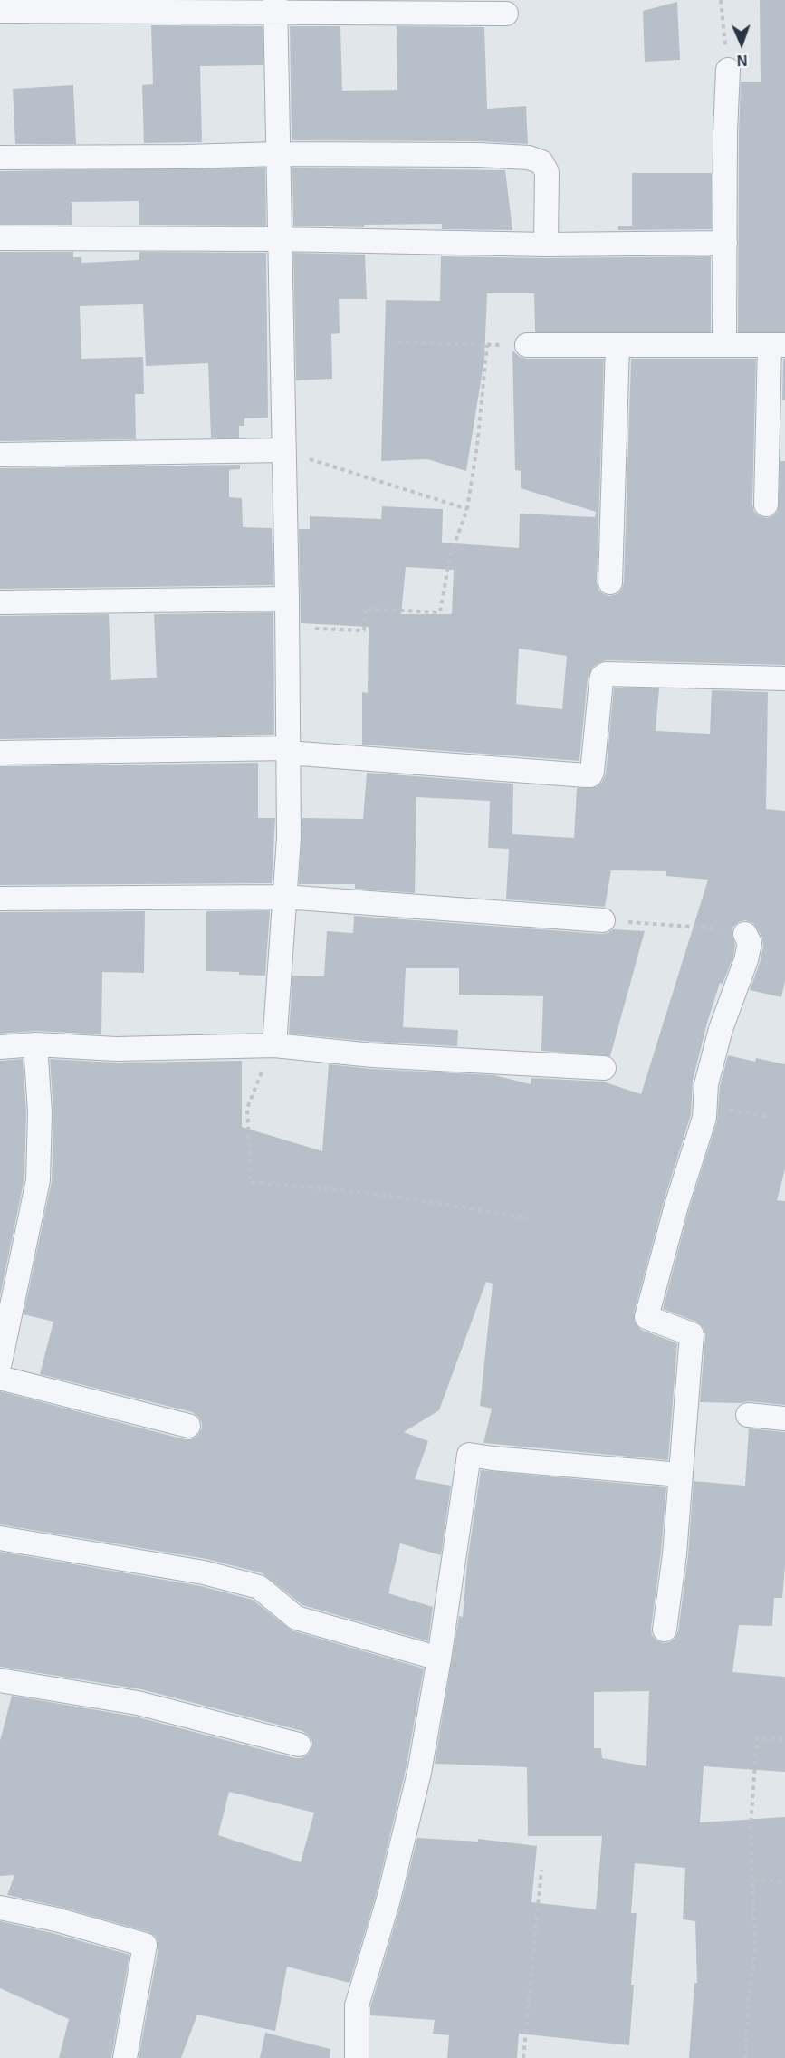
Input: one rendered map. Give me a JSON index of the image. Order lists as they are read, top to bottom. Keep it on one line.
{"north":"bottom"}
